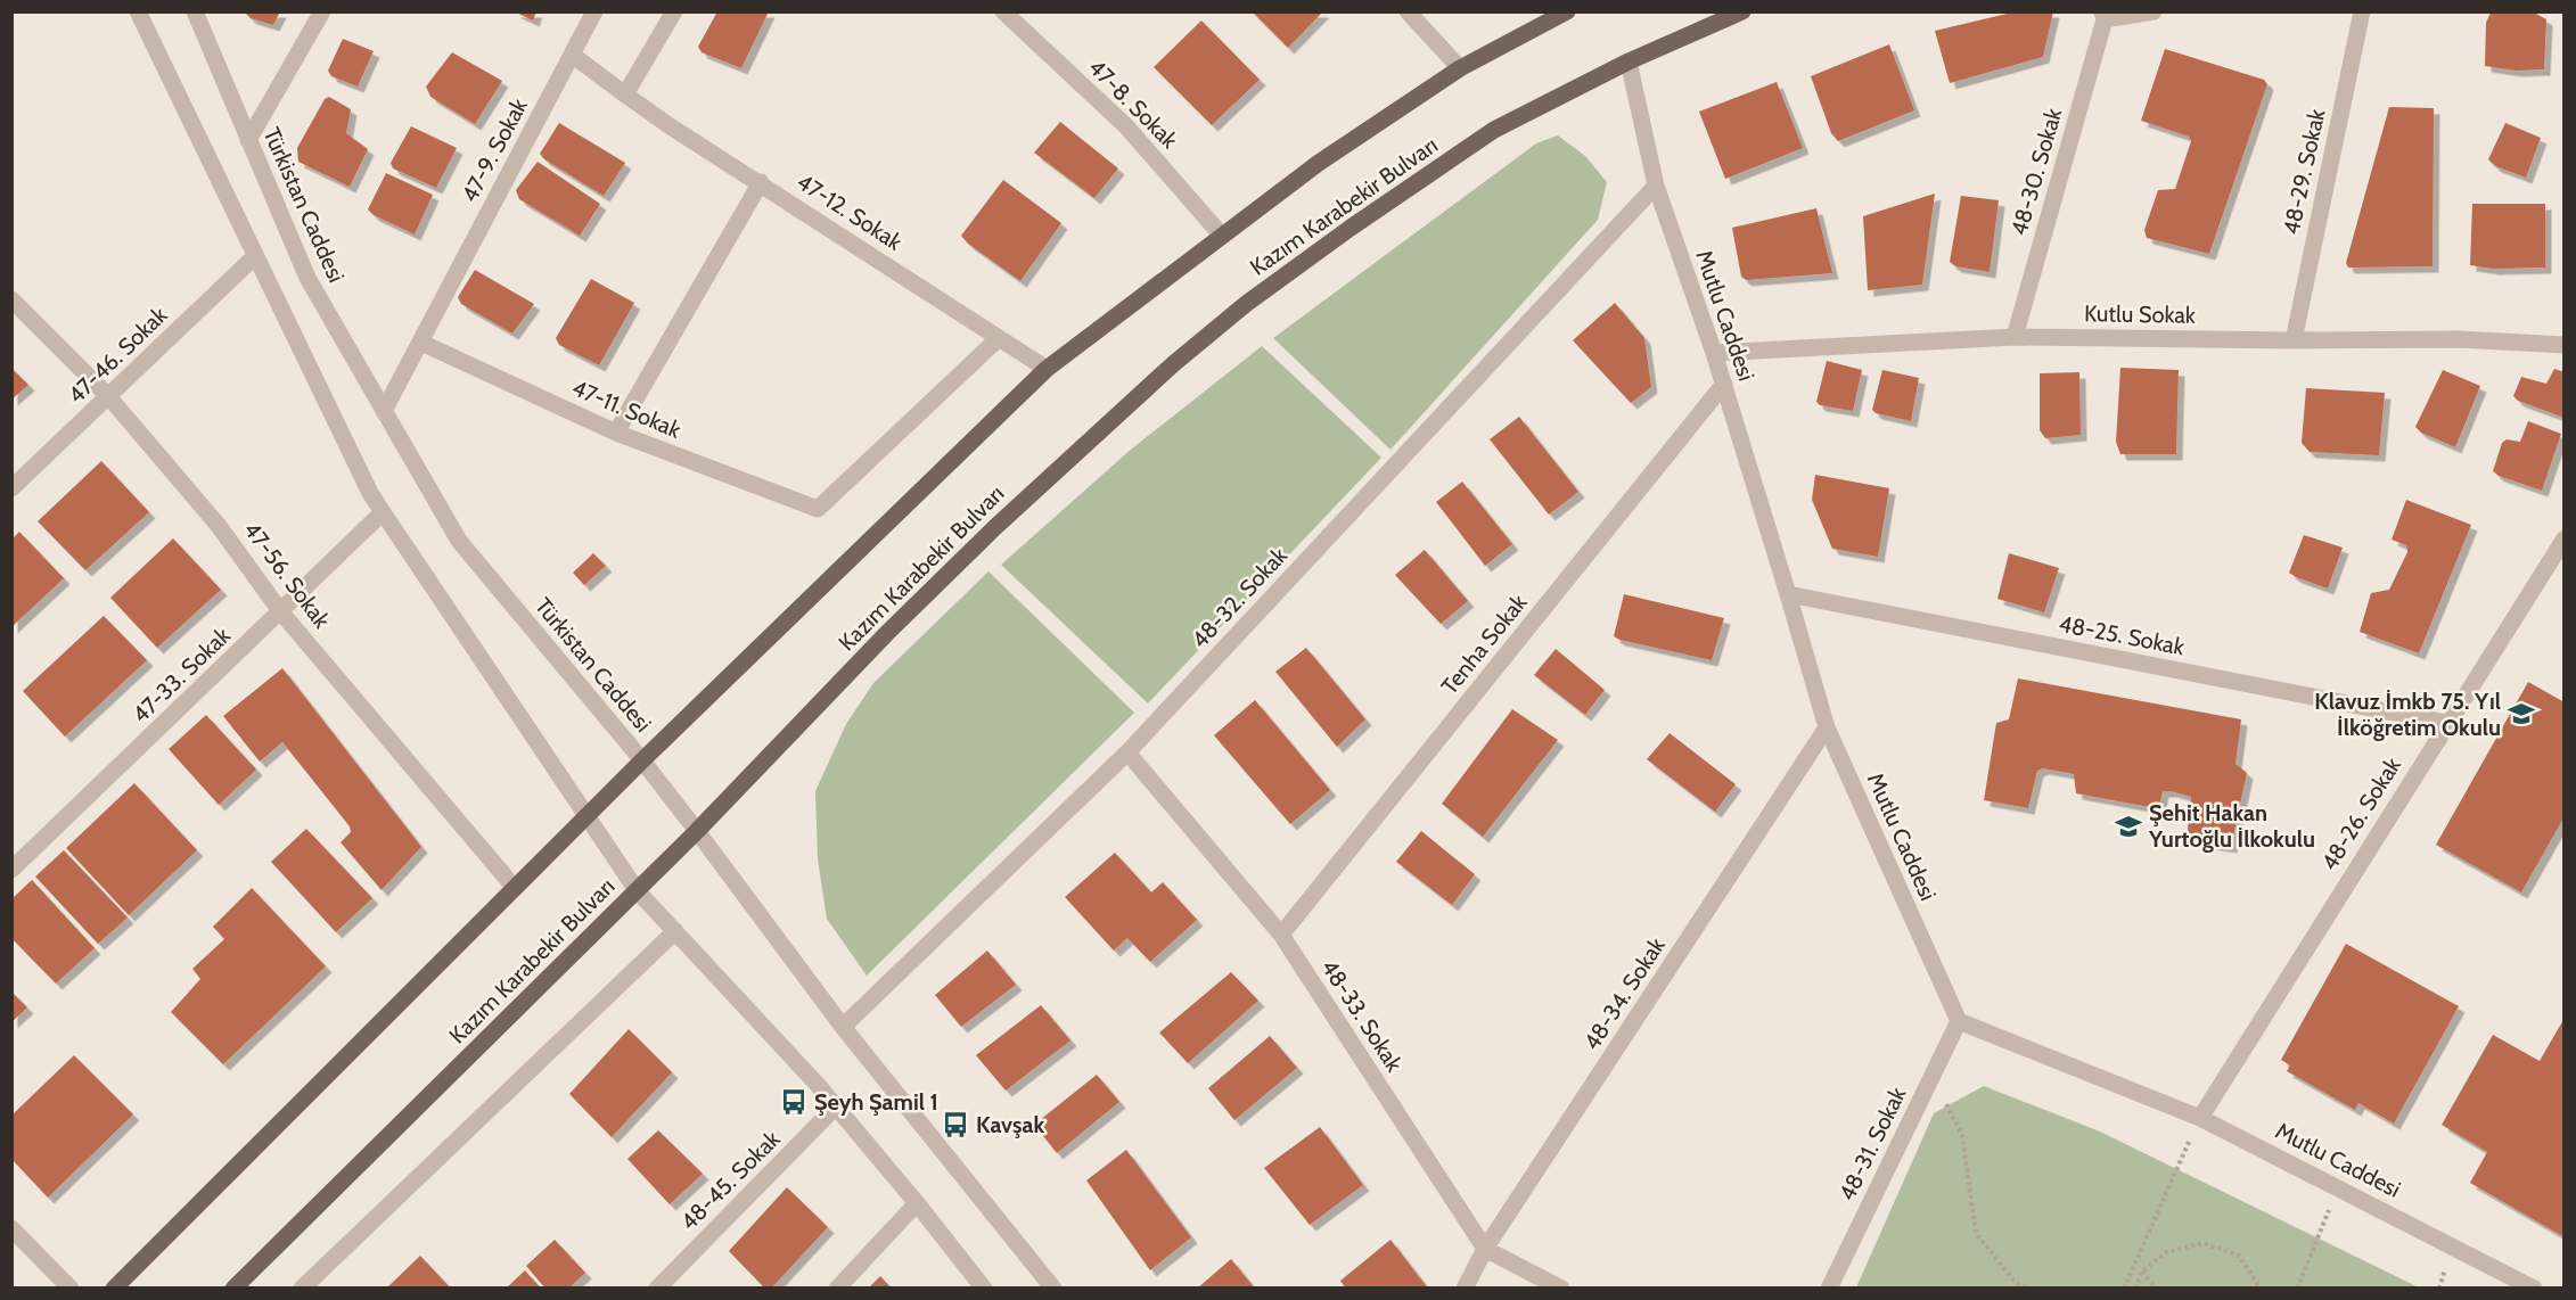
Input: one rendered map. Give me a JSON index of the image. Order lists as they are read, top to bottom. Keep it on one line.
{"streets":{"main road":["Kazım Karabekir Bulvarı"],"street":["47-8. Sokak","47-9. Sokak","48-30. Sokak","48-29. Sokak","Türkistan Caddesi","47-12. Sokak","Kutlu Sokak","Mutlu Caddesi","47-46. Sokak","47-11. Sokak","47-56. Sokak","48-32. Sokak","48-25. Sokak","Tenha Sokak","47-33. Sokak","48-26. Sokak","48-34. Sokak","48-33. Sokak","48-31. Sokak","48-45. Sokak"]},"crossings":[["47-9. Sokak","Türkistan Caddesi"],["47-9. Sokak","47-11. Sokak"],["48-30. Sokak","Kutlu Sokak"],["48-29. Sokak","Kutlu Sokak"],["Türkistan Caddesi","Kazım Karabekir Bulvarı"],["Türkistan Caddesi","48-32. Sokak"],["Kazım Karabekir Bulvarı","Mutlu Caddesi"],["47-12. Sokak","47-11. Sokak"],["Kutlu Sokak","Mutlu Caddesi"],["Mutlu Caddesi","48-32. Sokak"],["Mutlu Caddesi","48-25. Sokak"],["Mutlu Caddesi","Tenha Sokak"],["Mutlu Caddesi","48-26. Sokak"],["Mutlu Caddesi","48-34. Sokak"],["Mutlu Caddesi","48-31. Sokak"],["47-46. Sokak","47-56. Sokak"],["47-56. Sokak","47-33. Sokak"],["48-32. Sokak","48-33. Sokak"],["48-25. Sokak","48-26. Sokak"],["Tenha Sokak","48-33. Sokak"],["48-34. Sokak","48-33. Sokak"]],"places":{"school or university":["Klavuz İmkb 75. Yıl İlköğretim Okulu","Şehit Hakan Yurtoğlu İlkokulu"],"bus stop":["Şeyh Şamil 1","Kavşak"]}}
